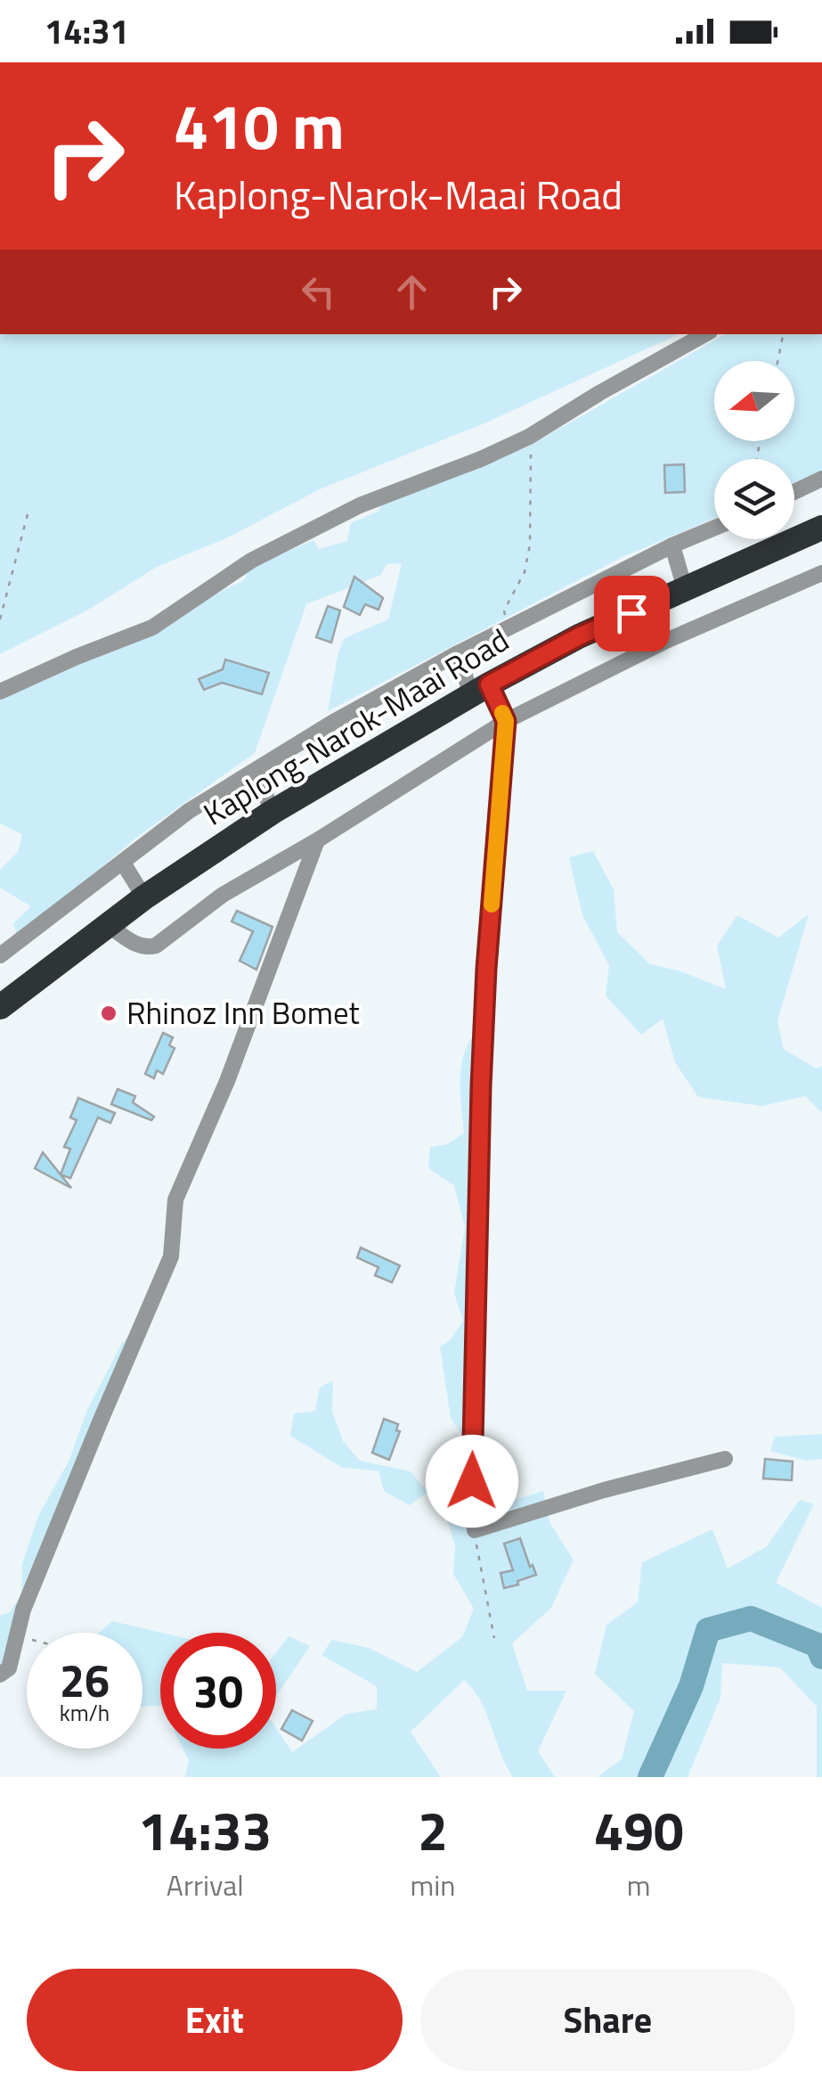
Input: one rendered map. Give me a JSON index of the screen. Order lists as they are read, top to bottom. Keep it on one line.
{"streets":{"highway":["Kaplong-Narok-Maai Road"]},"places":["Rhinoz Inn Bomet"],"north":"left","page":{"status":"14:31","turn":["410 m","Kaplong-Narok-Maai Road"],"speed":"26 km/h","limit":"30","eta":["14:33","Arrival","2","min","490","m"],"buttons":["Exit","Share"]}}
